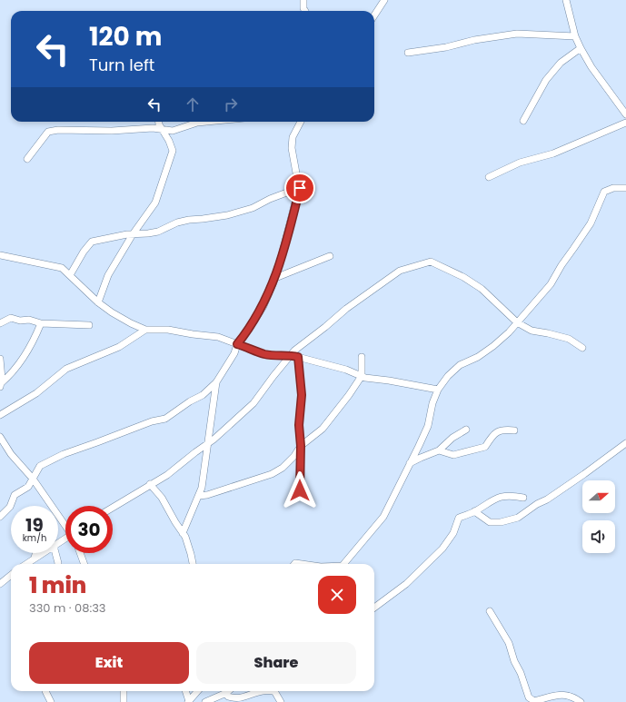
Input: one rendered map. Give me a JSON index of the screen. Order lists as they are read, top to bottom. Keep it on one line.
{"north":"right","page":{"turn":["120 m","Turn left"],"speed":"19 km/h","limit":"30","heading":["1 min","330 m · 08:33"],"buttons":["Exit","Share"]}}
